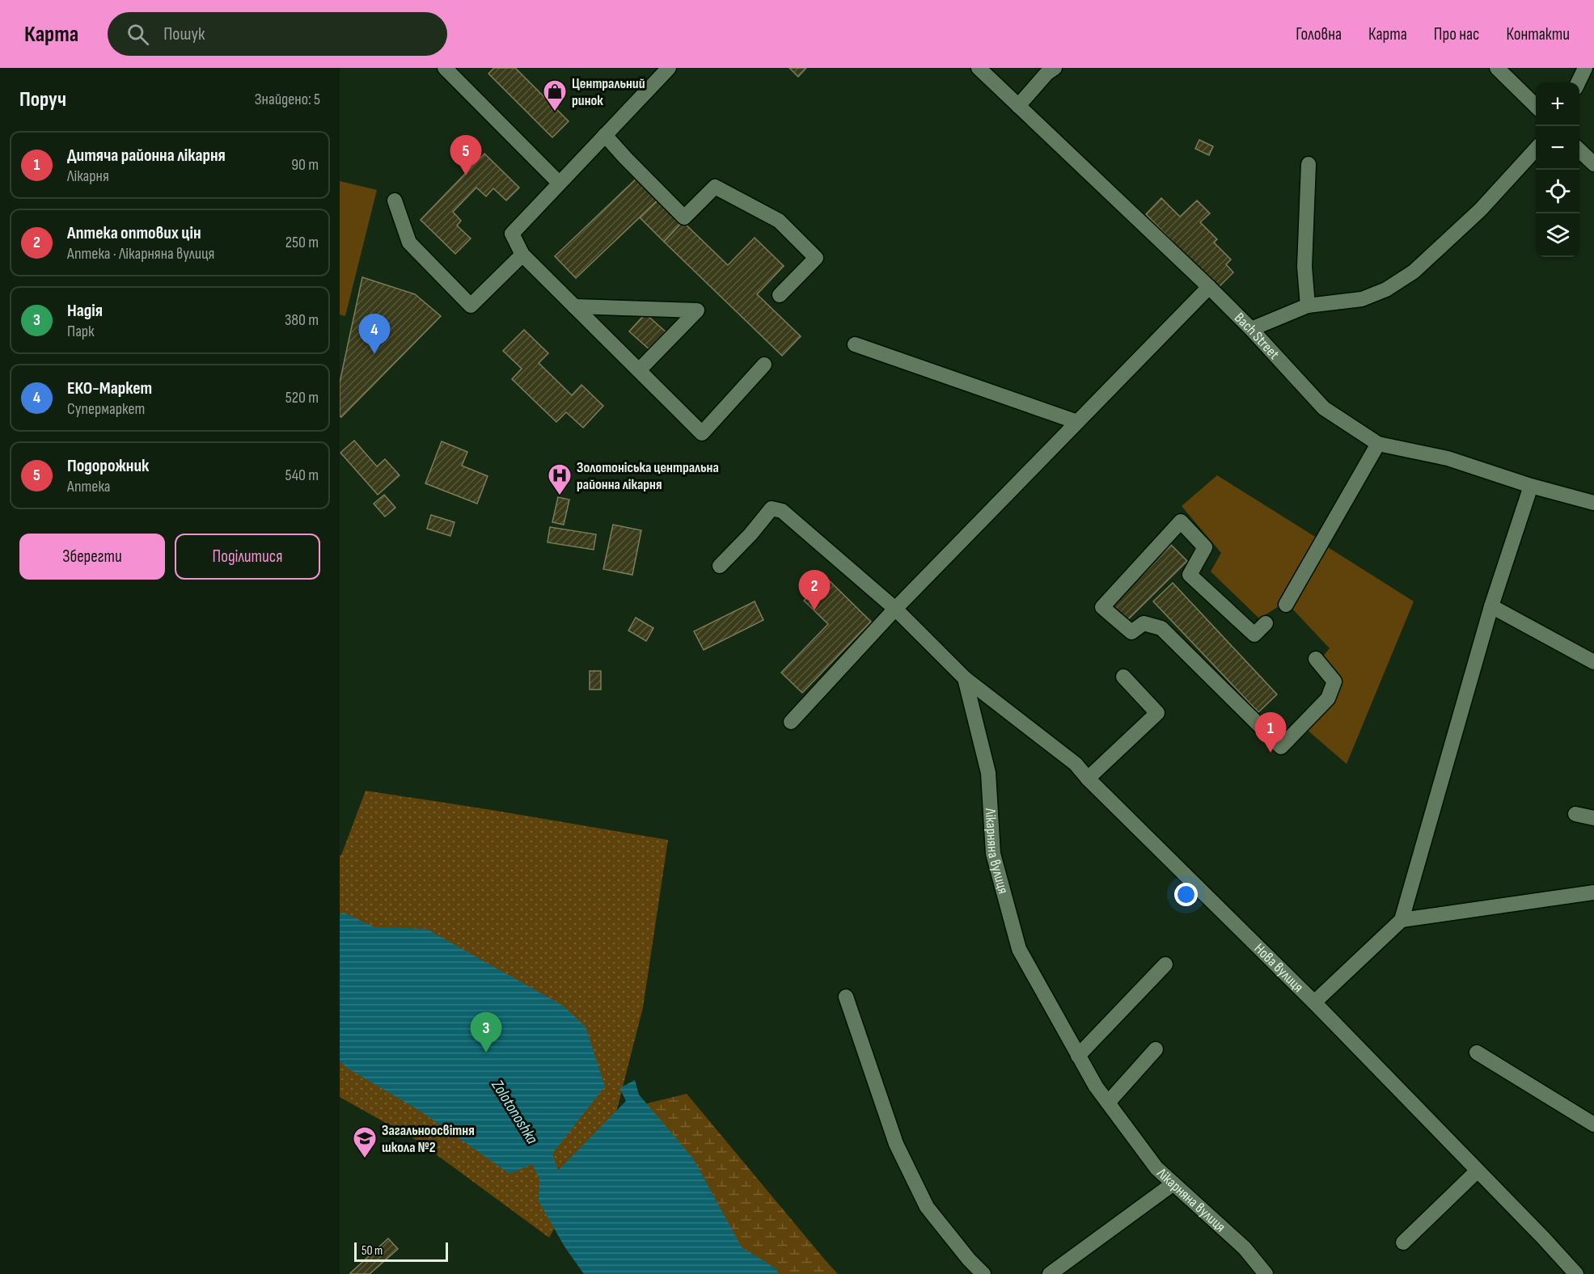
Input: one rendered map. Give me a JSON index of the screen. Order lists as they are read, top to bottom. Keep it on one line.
{"streets":{"street":["Bach Street","Лікарняна вулиця","Нова вулиця"]},"crossings":[["Лікарняна вулиця","Нова вулиця"]],"water":["Zolotonoshka"],"places":{"shop":["Центральний ринок"],"hospital":["Золотоніська центральна районна лікарня"],"school or university":["Загальноосвітня школа №2"]},"scale_bar":"50 m","page":{"header":"Карта","search":"Пошук","nav":["Головна","Карта","Про нас","Контакти"],"heading":["Поруч","Знайдено: 5"],"map_buttons":["+","−"],"list":[{"mark":"1","name":"Дитяча районна лікарня","note":"Лікарня","value":"90 m"},{"mark":"2","name":"Аптека оптових цін","note":"Аптека · Лікарняна вулиця","value":"250 m"},{"mark":"3","name":"Надія","note":"Парк","value":"380 m"},{"mark":"4","name":"ЕКО-Маркет","note":"Супермаркет","value":"520 m"},{"mark":"5","name":"Подорожник","note":"Аптека","value":"540 m"}],"pins":["5","4","2","1","3"],"buttons":["Зберегти","Поділитися"],"scale":"50 m"}}
